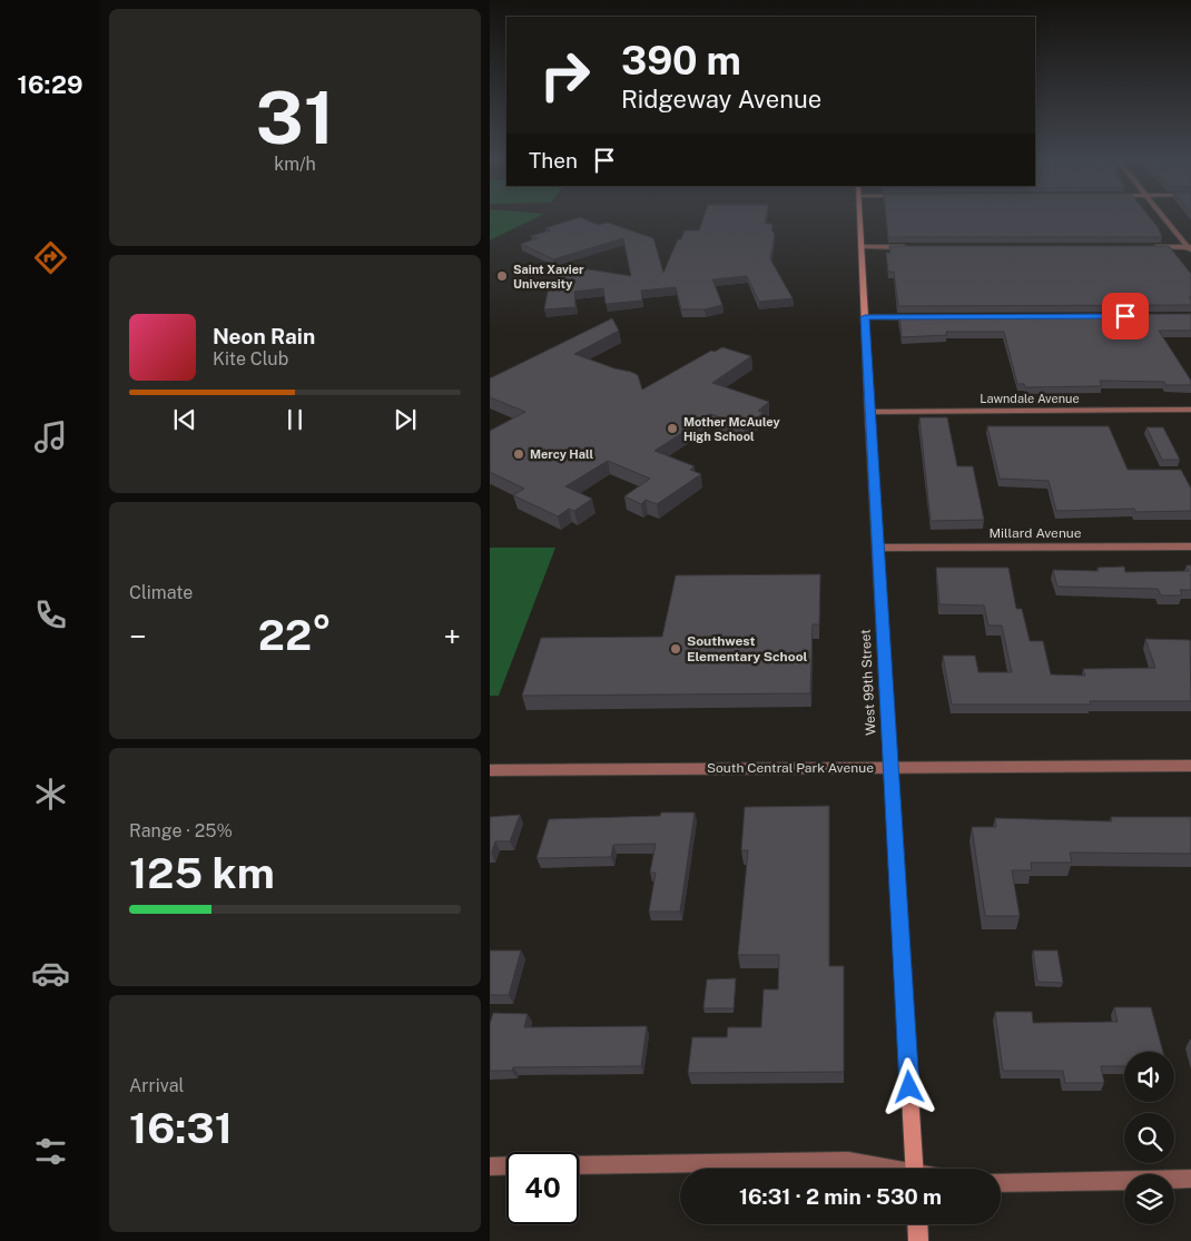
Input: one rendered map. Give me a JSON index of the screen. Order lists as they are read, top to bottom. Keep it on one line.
{"streets":{"street":["Lawndale Avenue","Millard Avenue","West 99th Street","South Central Park Avenue"]},"crossings":[["Lawndale Avenue","West 99th Street"],["Millard Avenue","West 99th Street"],["West 99th Street","South Central Park Avenue"]],"places":["Saint Xavier University","Mother McAuley High School","Mercy Hall","Southwest Elementary School"],"page":{"tabs":"16:29","tile":[["31","km/h"],"Climate",["Range · 25%","125 km"],["Arrival","16:31"]],"turn":["390 m","Ridgeway Avenue"],"then":"Then","song":["Neon Rain","Kite Club"],"heat":["−","22°","+"],"limit":"40","trip":"16:31 · 2 min · 530 m"}}
